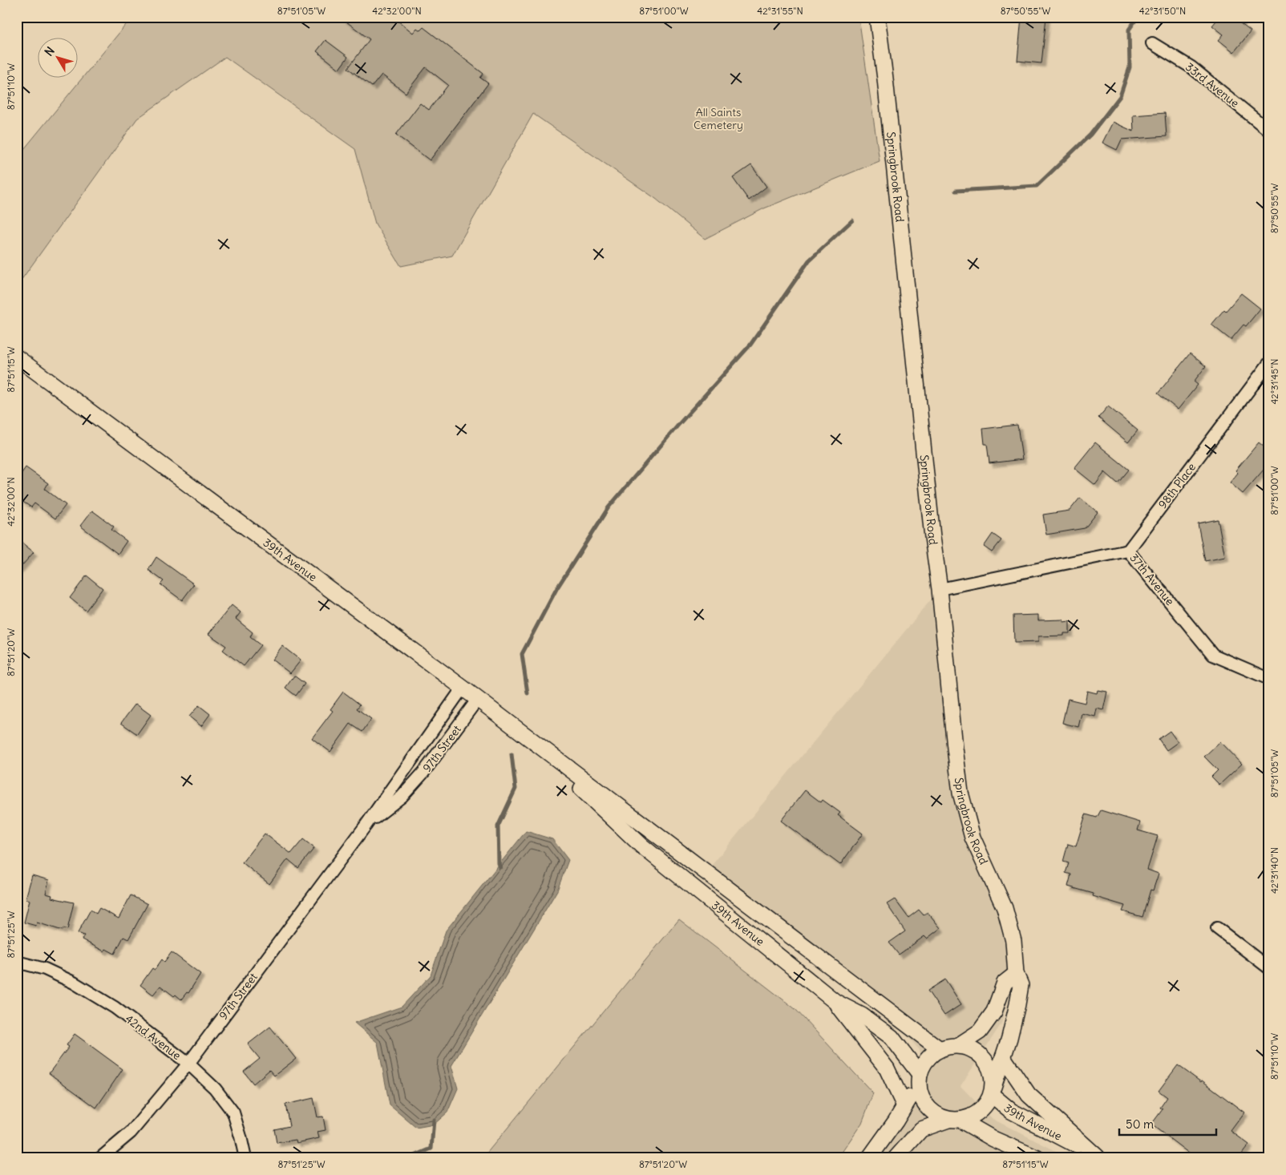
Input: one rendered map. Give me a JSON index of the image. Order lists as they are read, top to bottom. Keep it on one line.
{"streets":{"main road":["Springbrook Road","39th Avenue"],"street":["33rd Avenue","98th Place","37th Avenue","97th Street","42nd Avenue"]},"crossings":[["Springbrook Road","39th Avenue"],["Springbrook Road","37th Avenue"],["98th Place","37th Avenue"],["39th Avenue","97th Street"],["97th Street","42nd Avenue"]],"parks":["All Saints Cemetery"],"scale_bar":"50 m","north":"top left","coordinates":["87°51'05\"W","42°32'00\"N","87°51'00\"W","42°31'55\"N","87°50'55\"W","42°31'50\"N","87°51'10\"W","87°51'15\"W","42°31'45\"N","87°51'20\"W","42°31'40\"N","87°51'25\"W"]}
